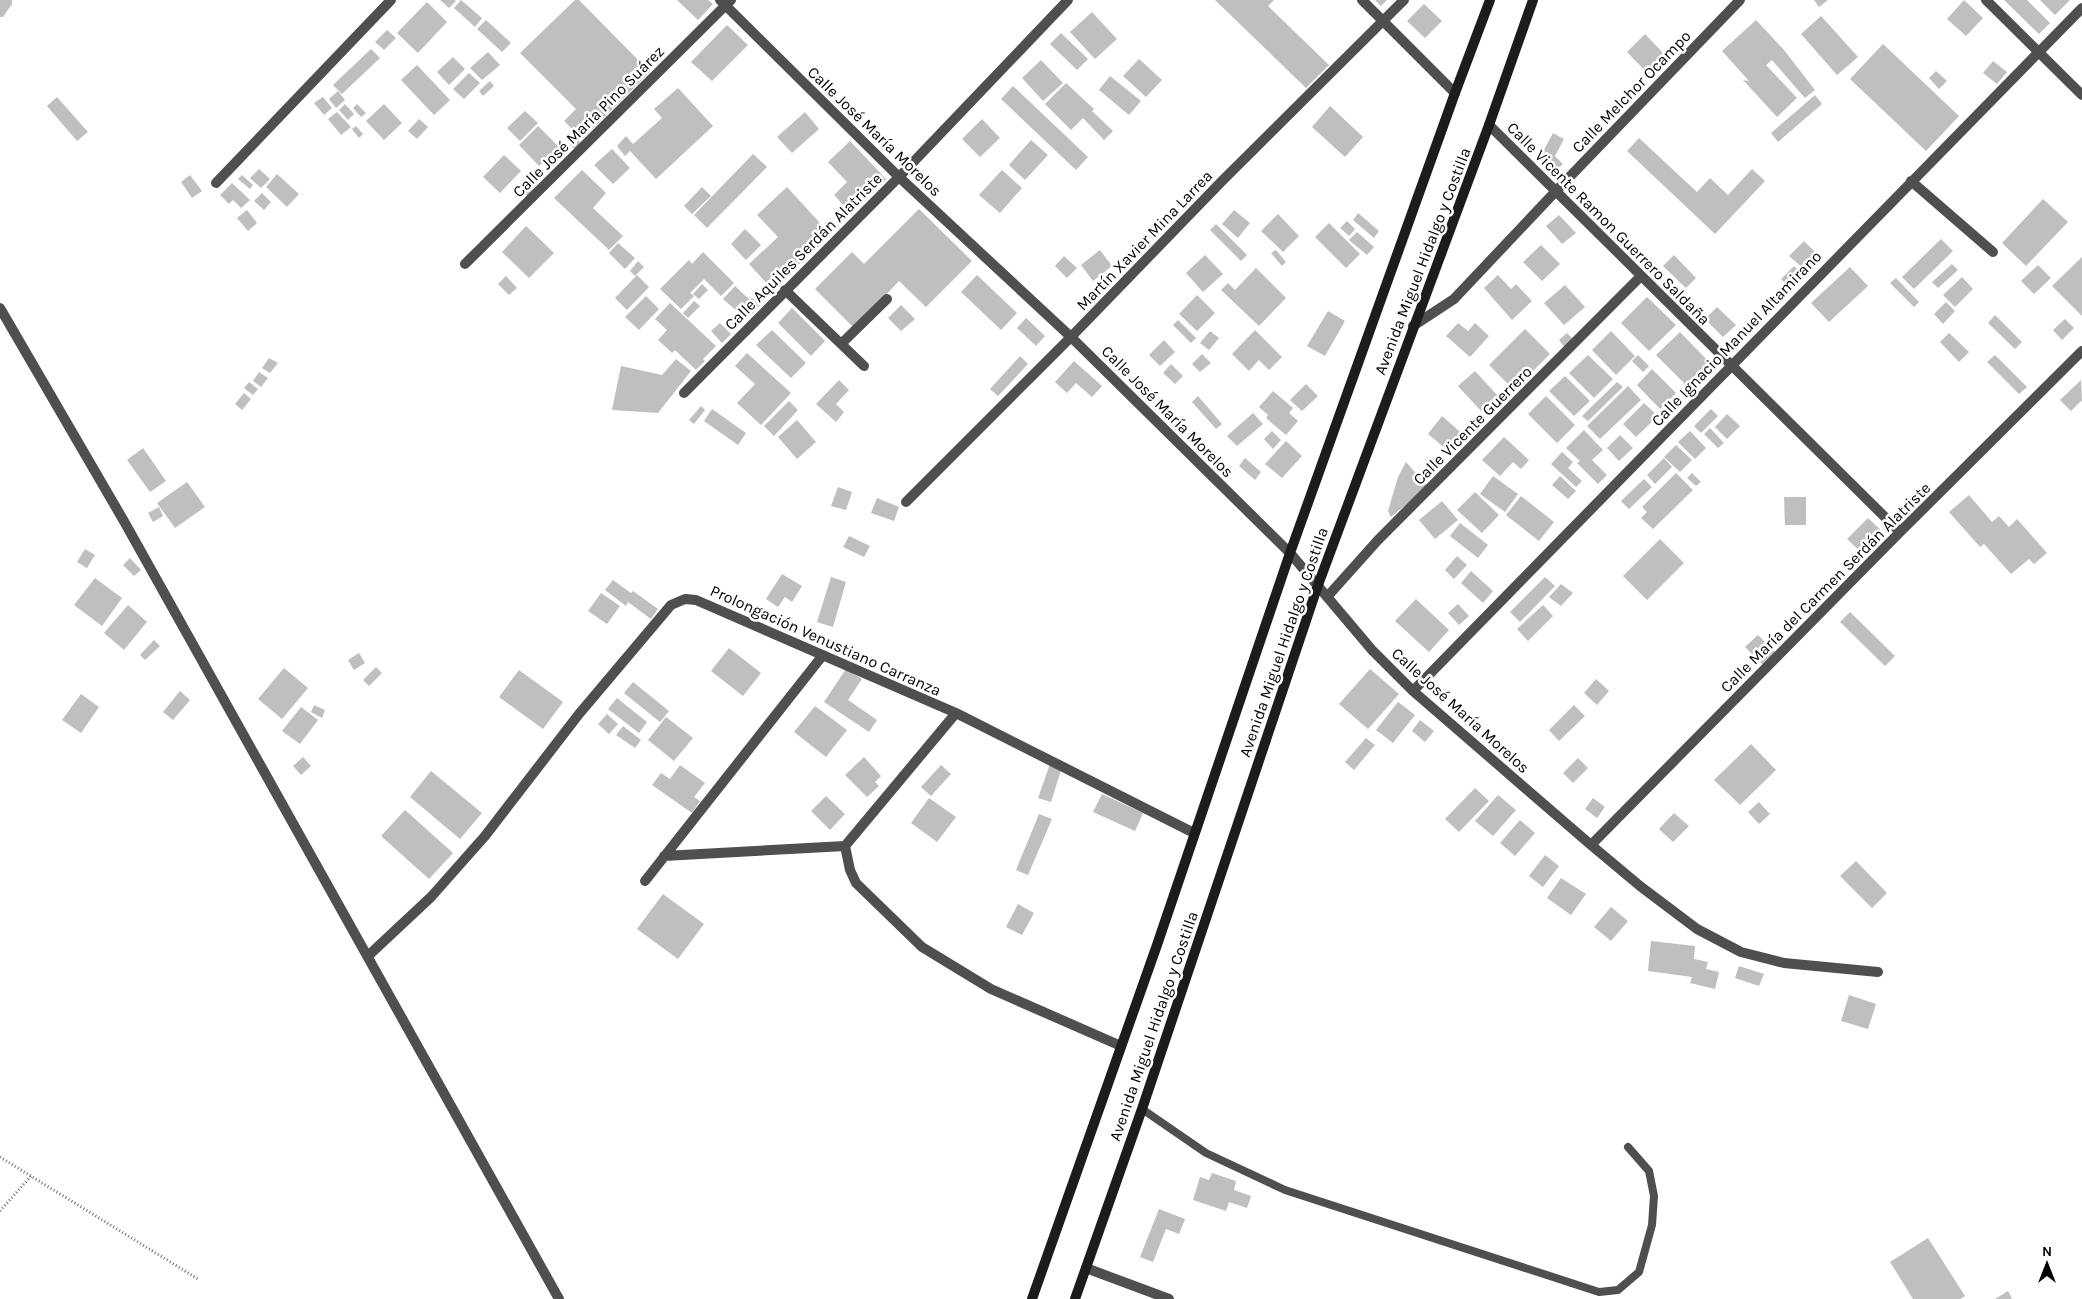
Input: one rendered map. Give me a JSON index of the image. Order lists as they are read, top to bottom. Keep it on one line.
{"streets":{"main road":["Avenida Miguel Hidalgo y Costilla"],"street":["Calle Melchor Ocampo","Calle José María Pino Suárez","Calle José María Morelos","Calle Vicente Ramon Guerrero Saldaña","Martín Xavier Mina Larrea","Calle Aquiles Serdán Alatriste","Calle Ignacio Manuel Altamirano","Calle Vicente Guerrero","Calle María del Carmen Serdán Alatriste","Prolongación Venustiano Carranza"]},"crossings":[["Calle Melchor Ocampo","Calle Vicente Ramon Guerrero Saldaña"],["Calle Melchor Ocampo","Avenida Miguel Hidalgo y Costilla"],["Calle José María Pino Suárez","Calle José María Morelos"],["Calle José María Morelos","Martín Xavier Mina Larrea"],["Calle José María Morelos","Calle Aquiles Serdán Alatriste"],["Calle José María Morelos","Avenida Miguel Hidalgo y Costilla"],["Calle José María Morelos","Calle Ignacio Manuel Altamirano"],["Calle José María Morelos","Calle Vicente Guerrero"],["Calle José María Morelos","Calle María del Carmen Serdán Alatriste"],["Calle Vicente Ramon Guerrero Saldaña","Avenida Miguel Hidalgo y Costilla"],["Calle Vicente Ramon Guerrero Saldaña","Calle Ignacio Manuel Altamirano"],["Calle Vicente Ramon Guerrero Saldaña","Calle Vicente Guerrero"],["Calle Vicente Ramon Guerrero Saldaña","Calle María del Carmen Serdán Alatriste"],["Avenida Miguel Hidalgo y Costilla","Prolongación Venustiano Carranza"]],"north":"top"}
